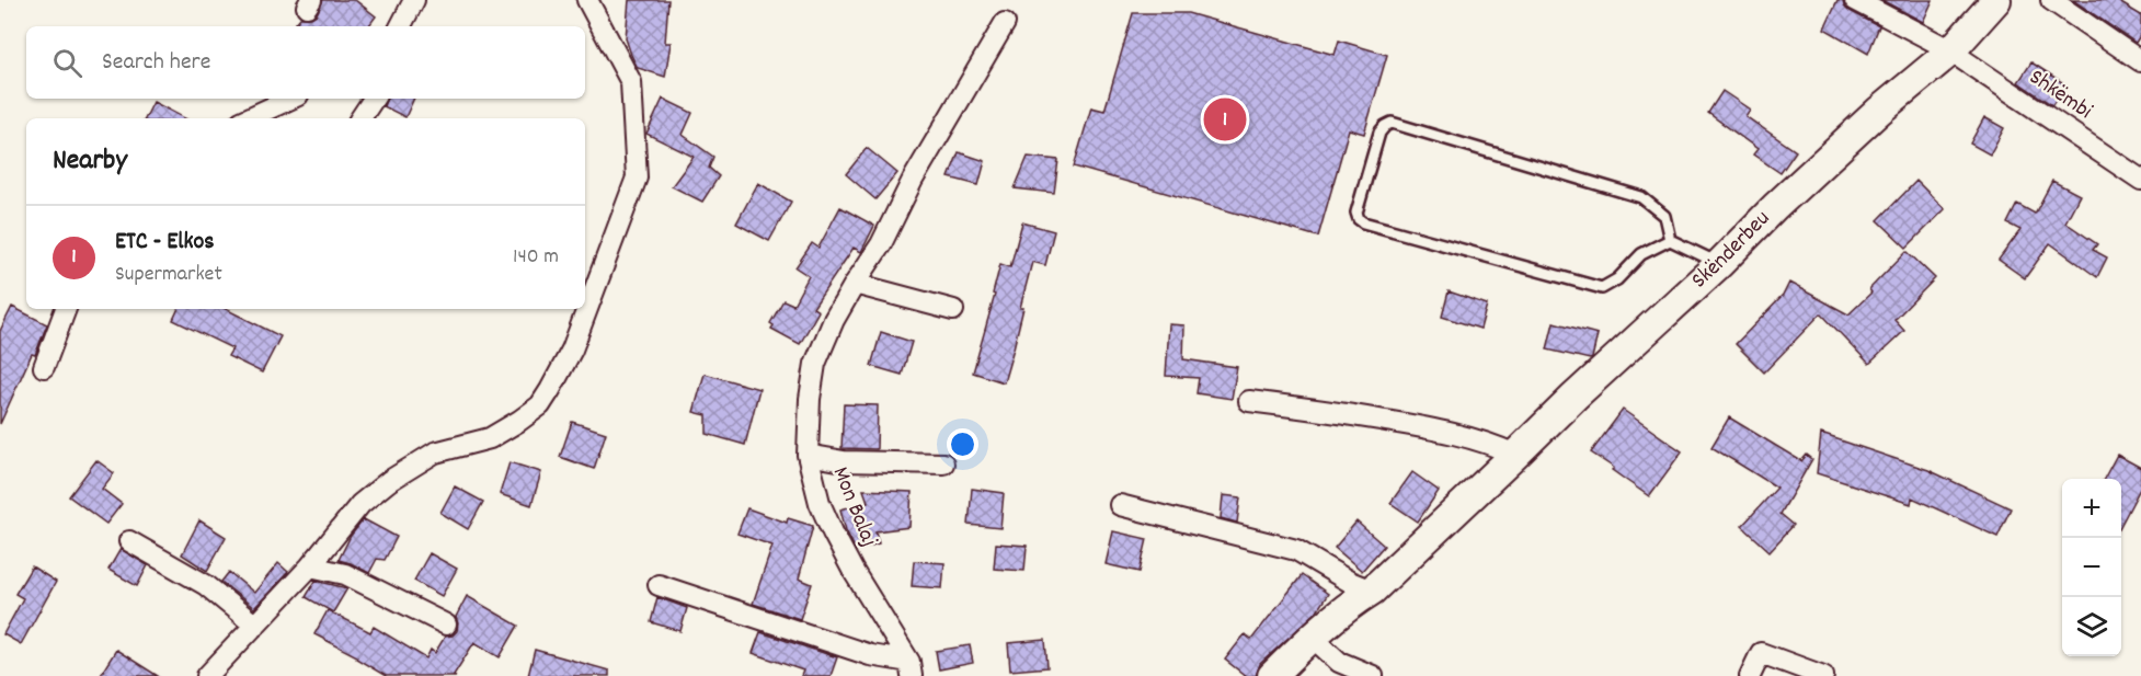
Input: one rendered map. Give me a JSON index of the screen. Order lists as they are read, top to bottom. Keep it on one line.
{"streets":{"main road":["Skënderbeu"],"street":["Shkëmbi","Mon Balaj"]},"crossings":[["Shkëmbi","Skënderbeu"]],"page":{"search":"Search here","pins":"1","heading":"Nearby","list":[{"mark":"1","name":"ETC - Elkos","note":"Supermarket","value":"140 m"}],"map_buttons":["+","−"]}}
